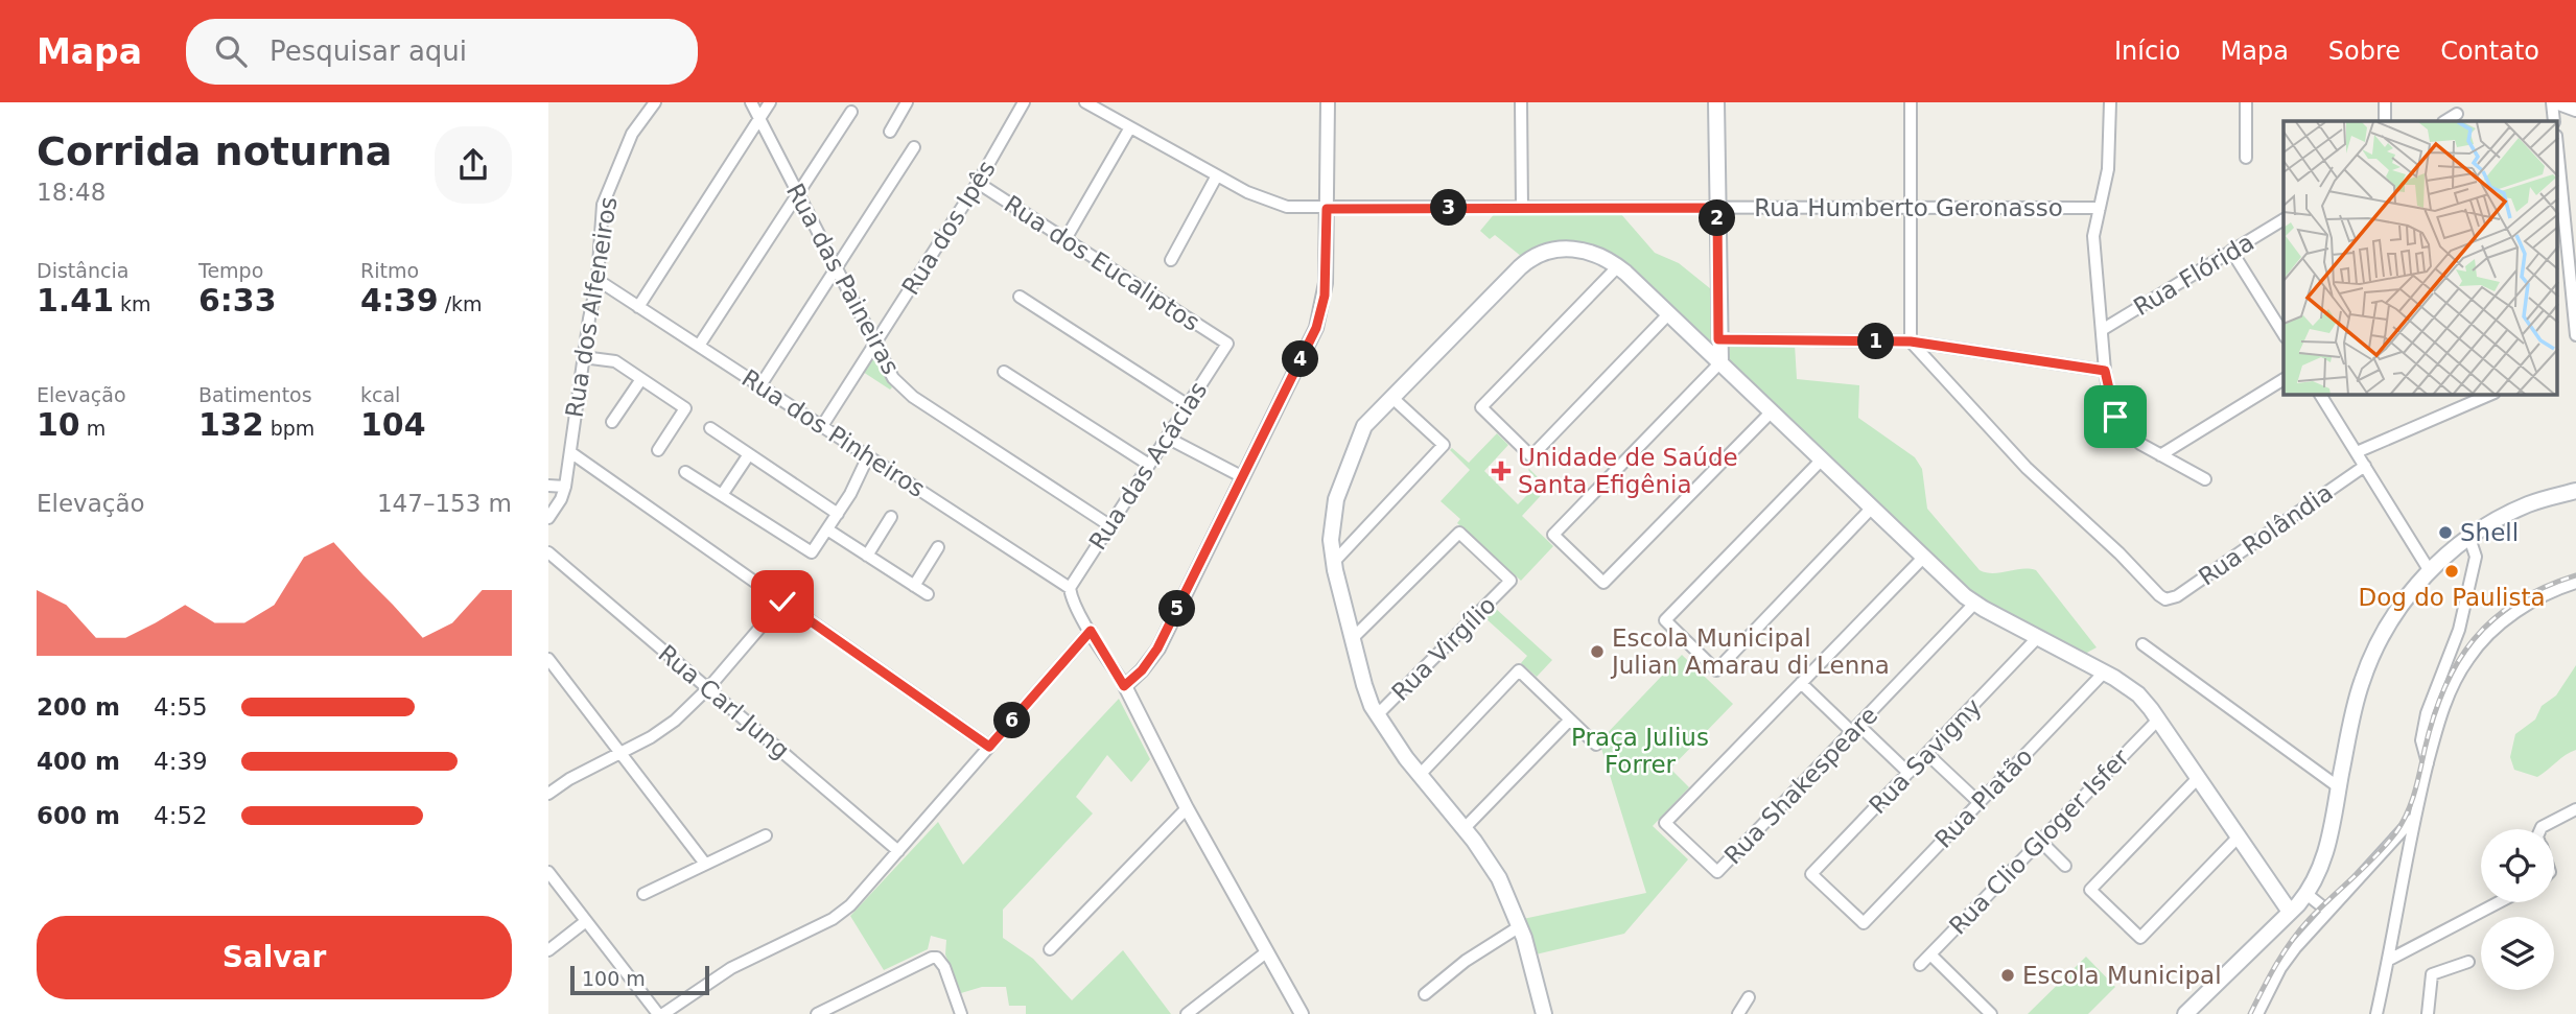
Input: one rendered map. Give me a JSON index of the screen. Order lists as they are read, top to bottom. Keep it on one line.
{"streets":{"street":["Rua Humberto Geronasso","Rua dos Ipês","Rua dos Eucaliptos","Rua Flórida","Rua das Paineiras","Rua dos Alfeneiros","Rua dos Pinheiros","Rua das Acácias","Rua Rolândia","Rua Virgílio","Rua Carl Jung","Rua Savigny","Rua Shakespeare","Rua Platão","Rua Clio Gloger Isfer"]},"crossings":[["Rua dos Ipês","Rua dos Eucaliptos"],["Rua dos Ipês","Rua das Paineiras"],["Rua dos Ipês","Rua dos Pinheiros"],["Rua dos Eucaliptos","Rua das Acácias"],["Rua das Paineiras","Rua das Acácias"],["Rua dos Alfeneiros","Rua dos Pinheiros"],["Rua dos Pinheiros","Rua das Acácias"],["Rua Savigny","Rua Platão"]],"parks":["Praça Julius Forrer"],"places":{"health":["Unidade de Saúde Santa Efigênia"],"other":["Shell","Dog do Paulista","Escola Municipal Julian Amarau di Lenna","Escola Municipal"]},"scale_bar":"100 m","page":{"header":"Mapa","search":"Pesquisar aqui","nav":["Início","Mapa","Sobre","Contato"],"heading":["Corrida noturna","18:48"],"pins":["3","2","1","4","5","6"],"stats":[["Distância","1.41 km"],["Tempo","6:33"],["Ritmo","4:39 /km"],["Elevação","10 m"],["Batimentos","132 bpm"],["kcal","104"]],"chart":["Elevação","147–153 m"],"list":[{"name":"200 m","note":"4:55"},{"name":"400 m","note":"4:39"},{"name":"600 m","note":"4:52"}],"buttons":"Salvar","scale":"100 m"}}
